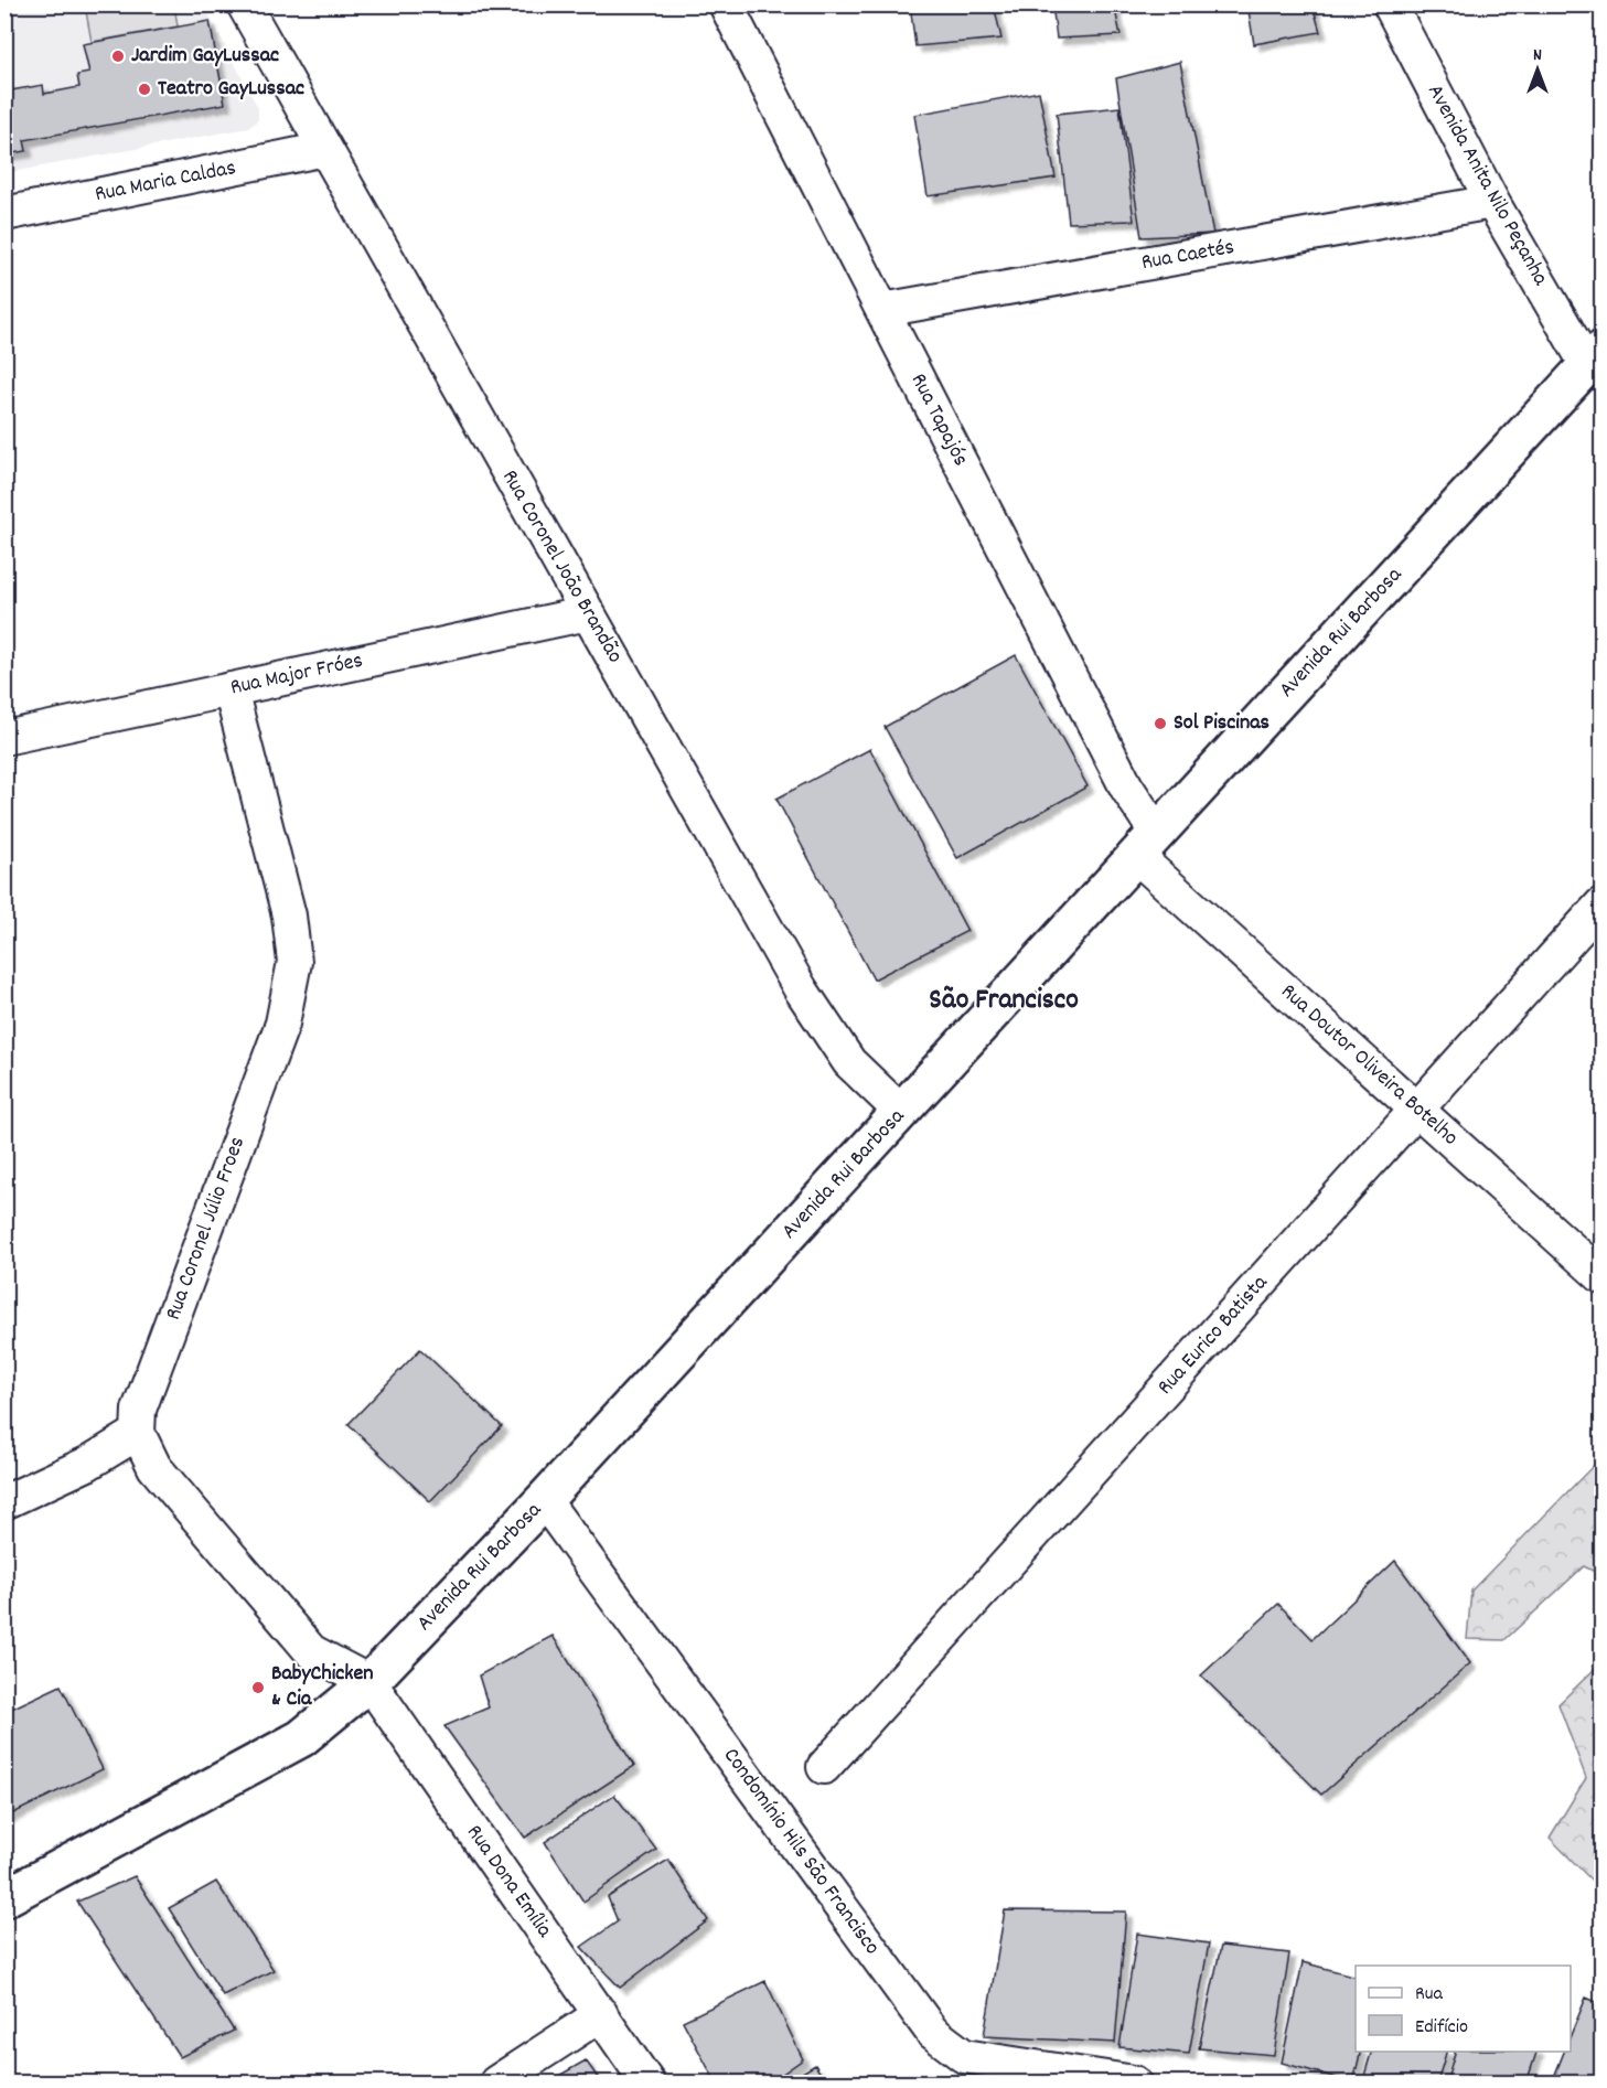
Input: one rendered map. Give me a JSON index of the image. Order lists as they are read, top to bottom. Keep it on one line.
{"streets":{"main road":["Avenida Rui Barbosa"],"street":["Rua Maria Caldas","Avenida Anita Nilo Peçanha","Rua Caetés","Rua Tapajós","Rua Coronel João Brandão","Rua Major Fróes","Rua Doutor Oliveira Botelho","Rua Coronel Júlio Froes","Rua Eurico Batista","Condomínio Hils São Francisco","Rua Dona Emília"]},"crossings":[["Rua Maria Caldas","Rua Coronel João Brandão"],["Avenida Anita Nilo Peçanha","Rua Caetés"],["Avenida Anita Nilo Peçanha","Avenida Rui Barbosa"],["Rua Caetés","Rua Tapajós"],["Rua Tapajós","Avenida Rui Barbosa"],["Rua Tapajós","Rua Doutor Oliveira Botelho"],["Rua Coronel João Brandão","Avenida Rui Barbosa"],["Rua Coronel João Brandão","Rua Major Fróes"],["Avenida Rui Barbosa","Rua Doutor Oliveira Botelho"],["Avenida Rui Barbosa","Condomínio Hils São Francisco"],["Avenida Rui Barbosa","Rua Dona Emília"],["Rua Major Fróes","Rua Coronel Júlio Froes"],["Rua Doutor Oliveira Botelho","Rua Eurico Batista"]],"districts":["São Francisco"],"places":["Jardim GayLussac","Teatro GayLussac","Sol Piscinas","BabyChicken & Cia"],"legend":["Rua","Edifício"],"north":"top"}
